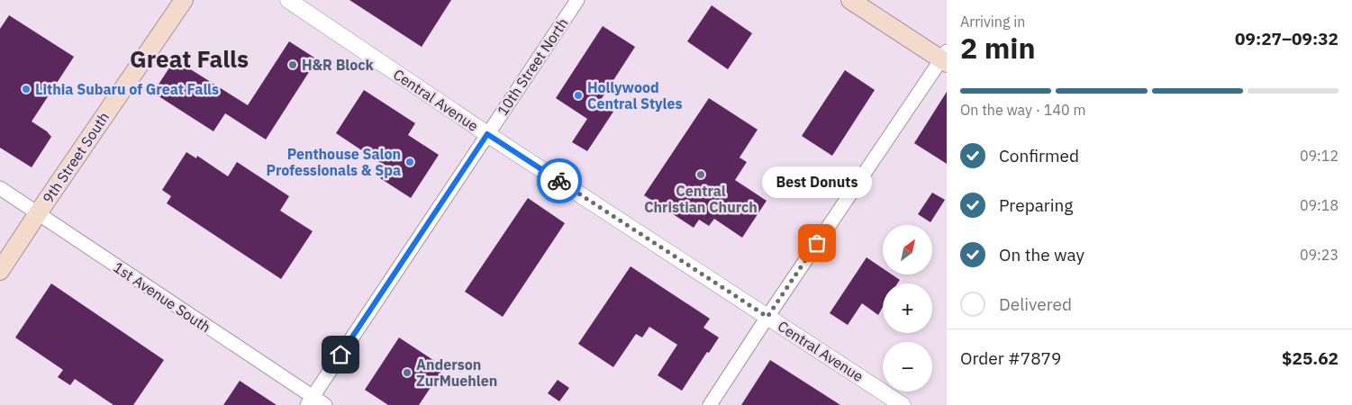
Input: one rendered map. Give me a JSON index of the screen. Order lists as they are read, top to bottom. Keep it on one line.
{"streets":{"main road":["9th Street South"],"street":["10th Street North","Central Avenue","1st Avenue South"]},"crossings":[["10th Street North","Central Avenue"],["10th Street North","1st Avenue South"],["9th Street South","1st Avenue South"]],"districts":["Great Falls"],"places":["H&R Block","Lithia Subaru of Great Falls","Hollywood Central Styles","Penthouse Salon Professionals & Spa","Central Christian Church","Best Donuts","Anderson ZurMuehlen"],"north":"top right","page":{"heading":["2 min","Arriving in","09:27–09:32"],"panel":["Order #7879","$25.62"],"bar":"On the way · 140 m","list":[["Confirmed","09:12"],["Preparing","09:18"],["On the way","09:23"],"Delivered"],"bubble":"Best Donuts","map_buttons":["+","−"]}}
